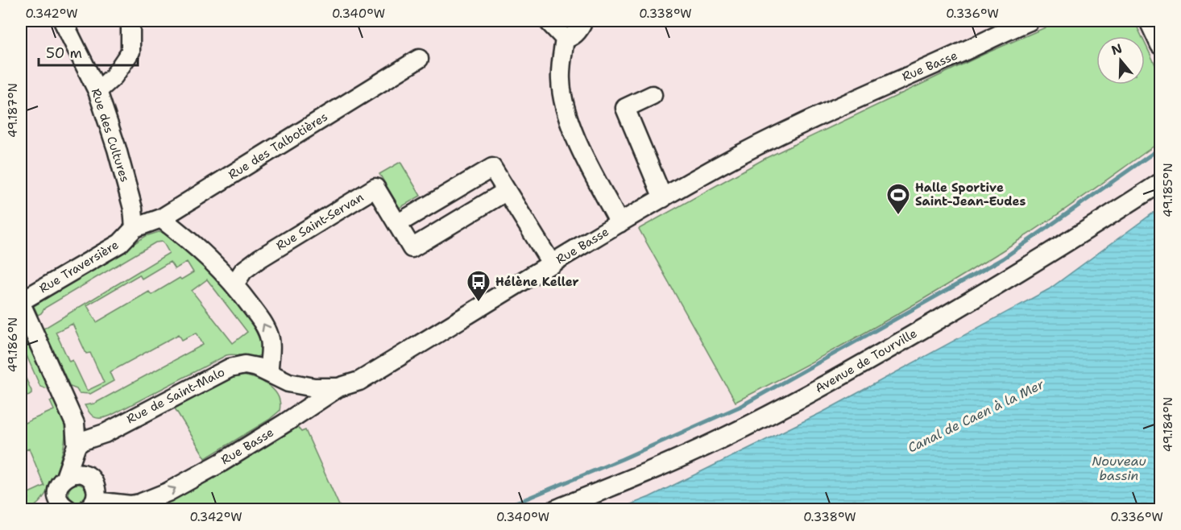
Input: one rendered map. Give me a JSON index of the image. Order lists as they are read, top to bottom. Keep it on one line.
{"streets":{"street":["Rue Basse","Rue des Cultures","Rue des Talbotières","Rue Saint-Servan","Rue Traversière","Avenue de Tourville","Rue de Saint-Malo"]},"crossings":[["Rue Basse","Rue de Saint-Malo"],["Rue des Cultures","Rue des Talbotières"],["Rue des Cultures","Rue Traversière"],["Rue des Talbotières","Rue Traversière"]],"water":["Canal de Caen à la Mer","Nouveau bassin"],"places":{"sports":["Halle Sportive Saint-Jean-Eudes"],"bus stop":["Hélène Keller"]},"scale_bar":"50 m","north":"top","coordinates":["0.342°W","0.340°W","0.338°W","0.336°W","49.187°N","49.185°N","49.186°N","49.184°N"]}
